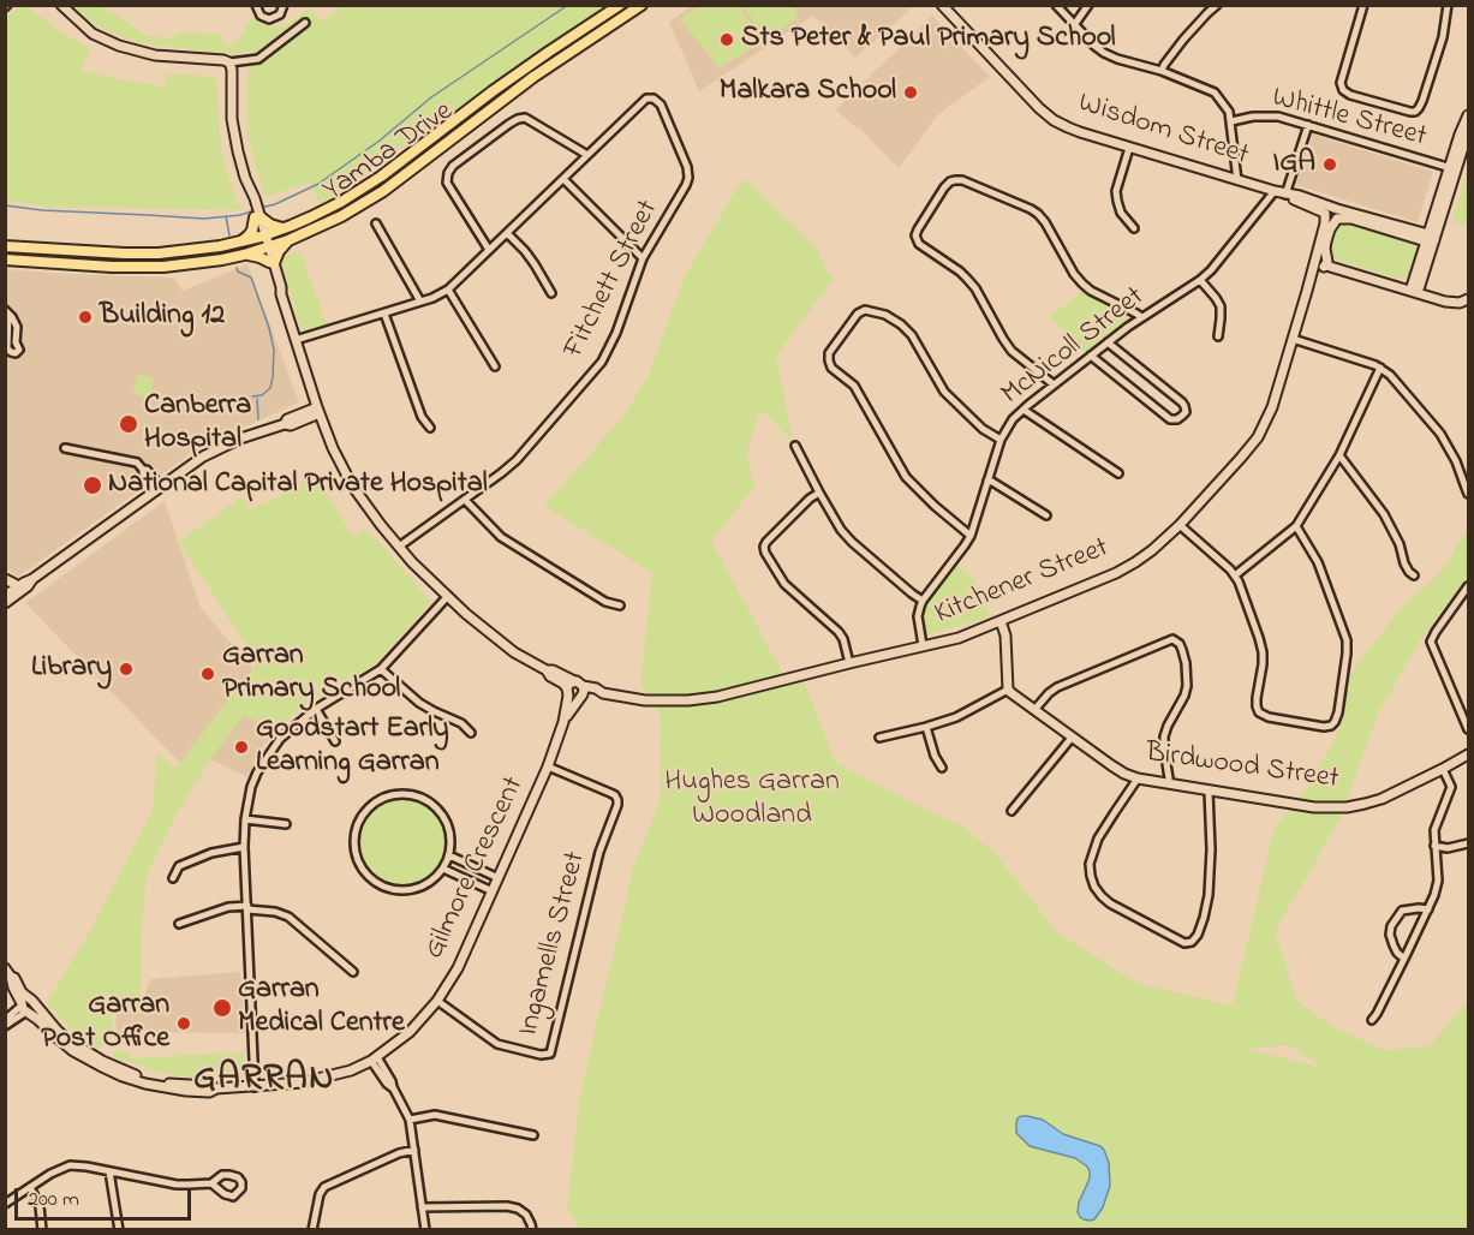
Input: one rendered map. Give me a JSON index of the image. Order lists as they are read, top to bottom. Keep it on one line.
{"streets":{"main road":["Yamba Drive"],"street":["Whittle Street","Wisdom Street","Fitchett Street","McNicoll Street","Kitchener Street","Birdwood Street","Gilmore Crescent","Ingamells Street"]},"crossings":[["Wisdom Street","McNicoll Street"],["Wisdom Street","Kitchener Street"],["Kitchener Street","Gilmore Crescent"],["Gilmore Crescent","Ingamells Street"]],"districts":["GARRAN"],"parks":["Hughes Garran Woodland"],"places":["Sts Peter & Paul Primary School","Malkara School","IGA","Building 12","Canberra Hospital","National Capital Private Hospital","Library","Garran Primary School","Goodstart Early Learning Garran","Garran Medical Centre","Garran Post Office"],"scale_bar":"200 m"}
